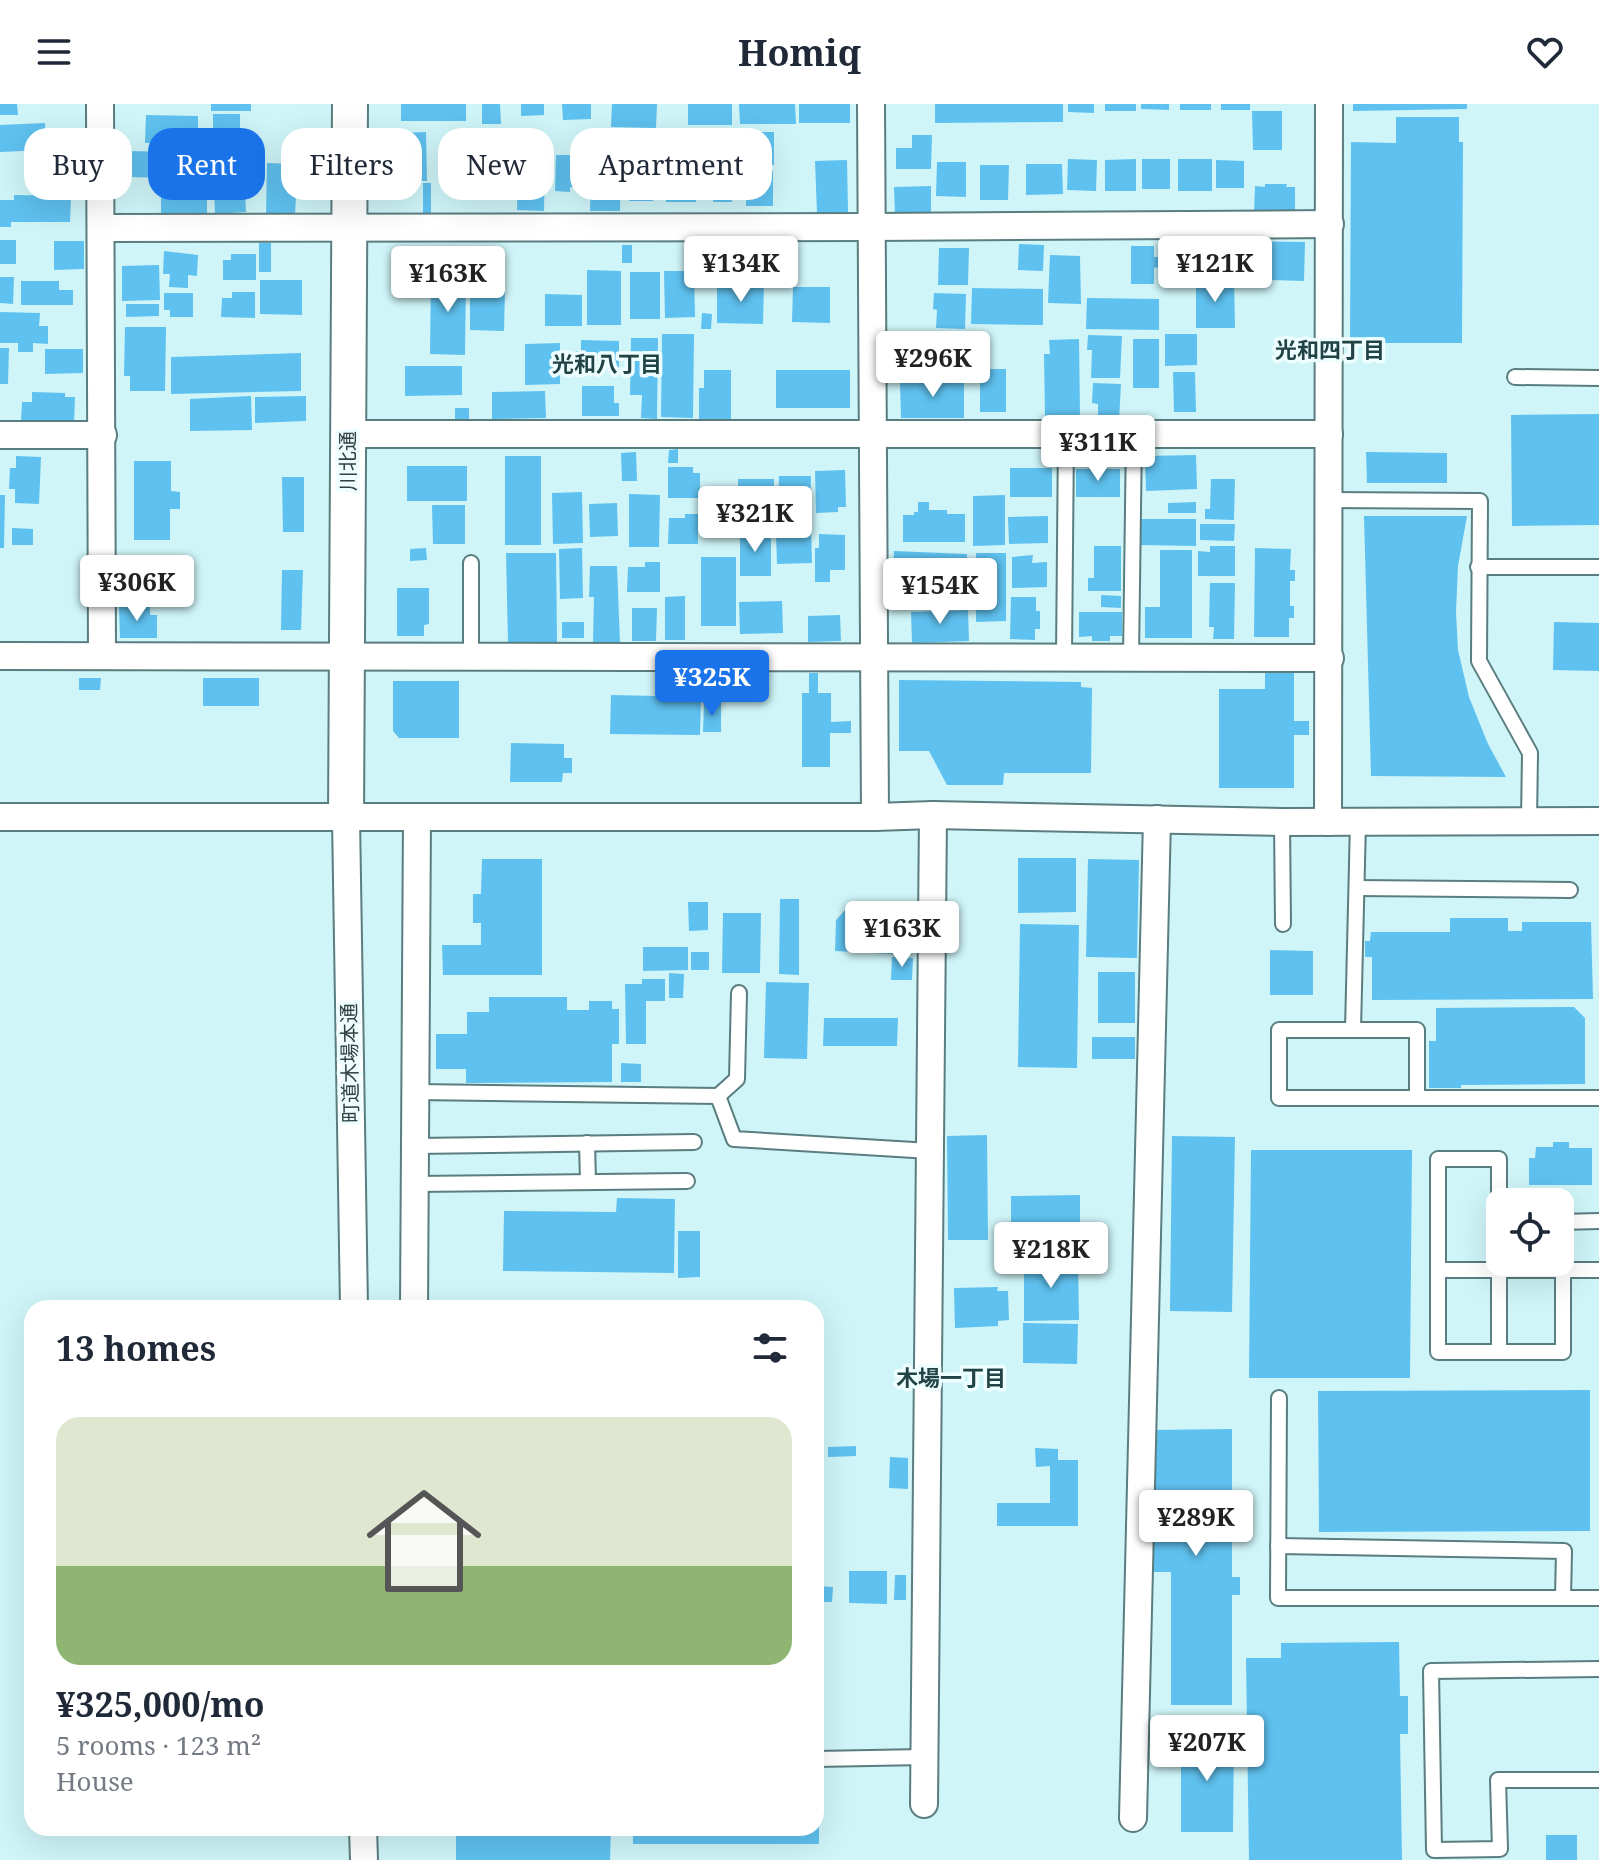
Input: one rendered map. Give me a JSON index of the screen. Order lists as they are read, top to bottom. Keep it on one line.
{"streets":{"street":["川北通","町道木場本通"]},"crossings":[["川北通","町道木場本通"]],"districts":["光和四丁目","光和八丁目","木場一丁目"],"page":{"header":"Homiq","chip":["Buy","Rent","Filters","New","Apartment"],"price":["¥134K","¥121K","¥163K","¥296K","¥311K","¥321K","¥306K","¥154K","¥325K","¥163K","¥218K","¥289K","¥207K"],"heading":"13 homes","list":[{"name":"¥325,000/mo","note":"5 rooms · 123 m² · House"}]}}
